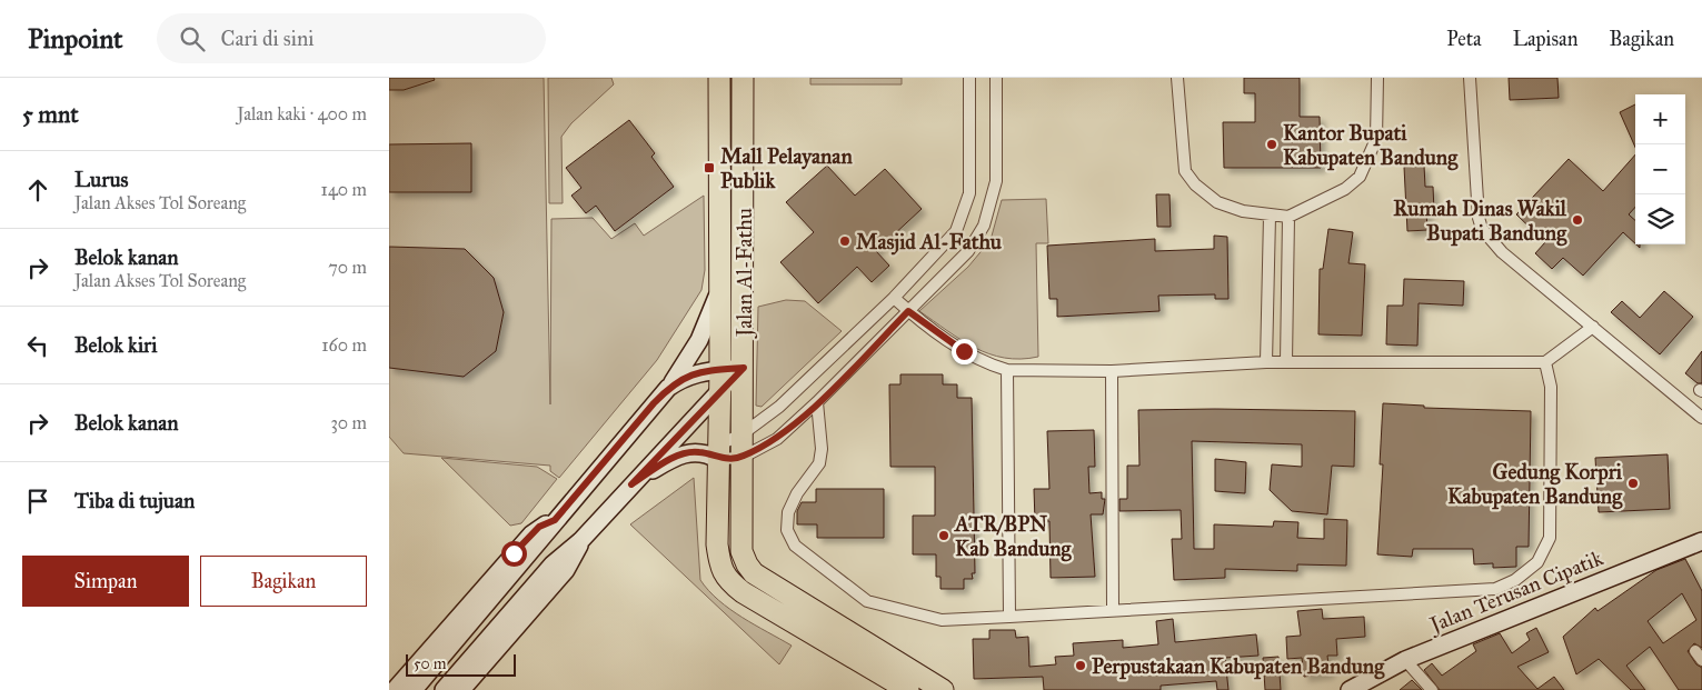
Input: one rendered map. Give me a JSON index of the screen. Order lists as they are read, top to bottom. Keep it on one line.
{"streets":{"highway":["Jalan Al-Fathu"],"main road":["Jalan Terusan Cipatik"]},"places":{"other":["Kantor Bupati Kabupaten Bandung","Rumah Dinas Wakil Bupati Bandung","Masjid Al-Fathu","Gedung Korpri Kabupaten Bandung","ATR/BPN Kab Bandung","Perpustakaan Kabupaten Bandung"],"transit":["Mall Pelayanan Publik"]},"scale_bar":"50 m","page":{"header":"Pinpoint","search":"Cari di sini","nav":["Peta","Lapisan","Bagikan"],"heading":["5 mnt","Jalan kaki · 400 m"],"map_buttons":["+","−"],"list":[["Lurus","Jalan Akses Tol Soreang","140 m"],["Belok kanan","Jalan Akses Tol Soreang","70 m"],["Belok kiri","160 m"],["Belok kanan","30 m"],"Tiba di tujuan"],"buttons":["Simpan","Bagikan"],"scale":"50 m"}}
